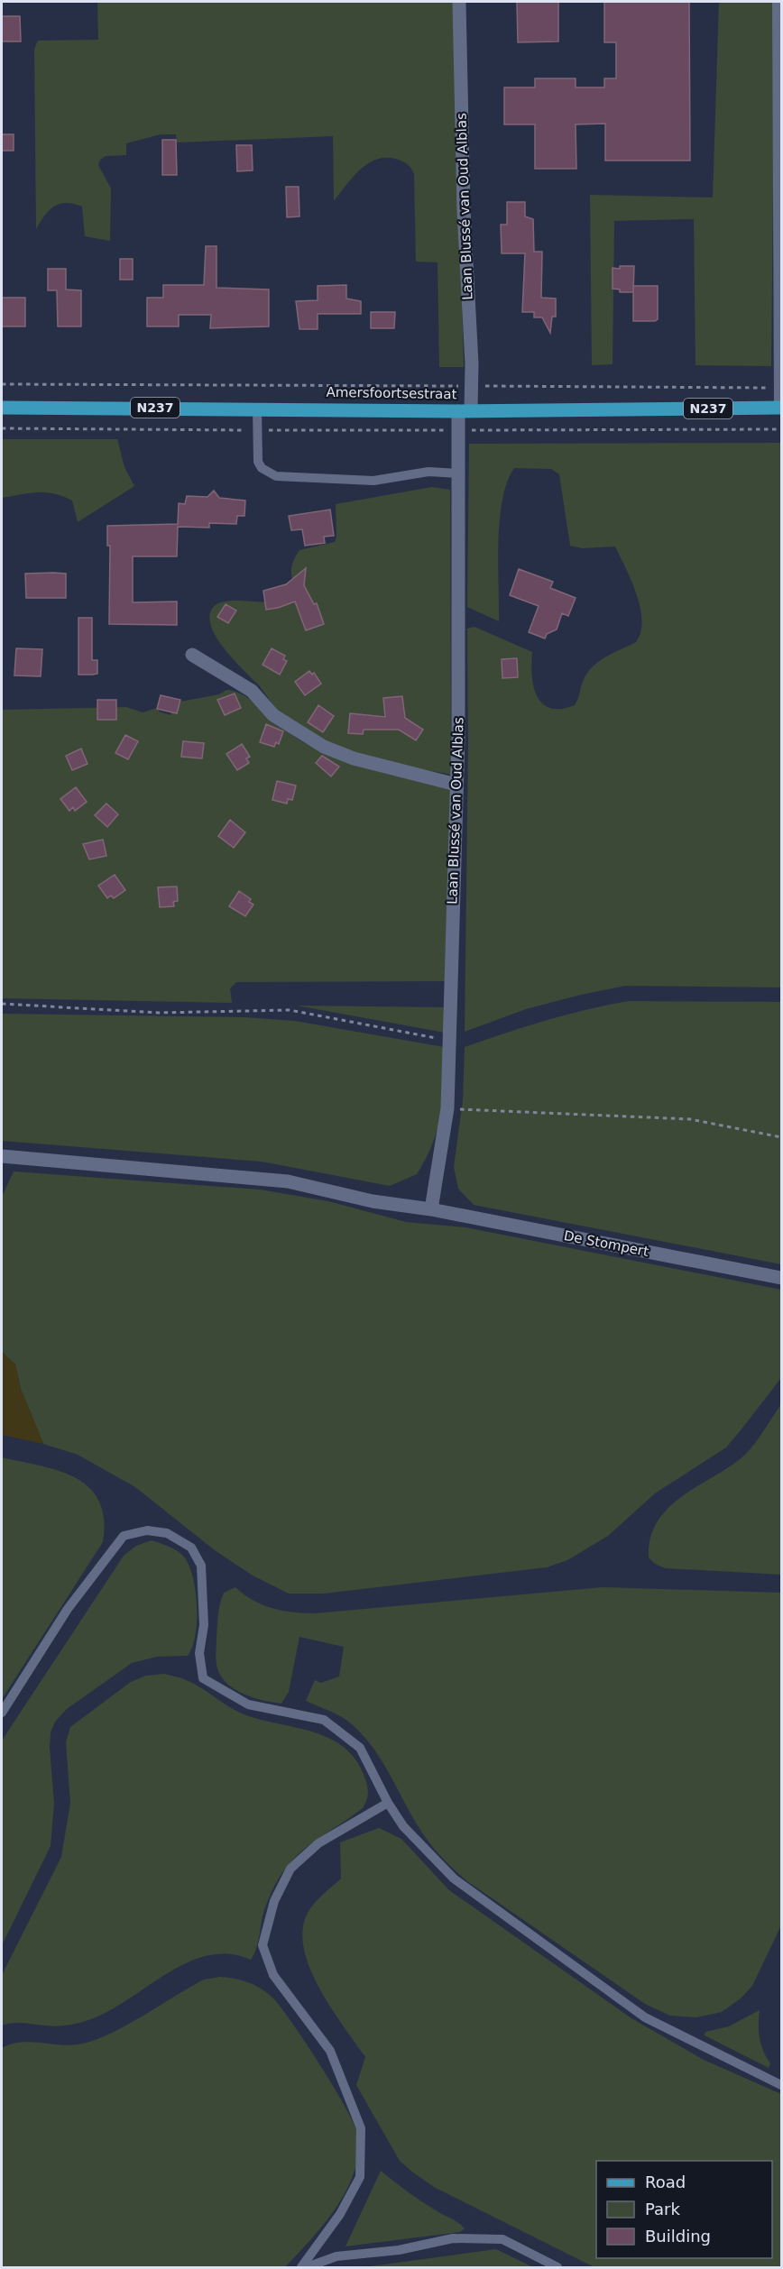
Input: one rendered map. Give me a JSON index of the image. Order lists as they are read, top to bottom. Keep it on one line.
{"streets":{"main road":["Amersfoortsestraat","N237"],"street":["Laan Blussé van Oud Alblas","De Stompert"]},"crossings":[["Laan Blussé van Oud Alblas","Amersfoortsestraat"],["Laan Blussé van Oud Alblas","De Stompert"]],"legend":["Road","Park","Building"]}
